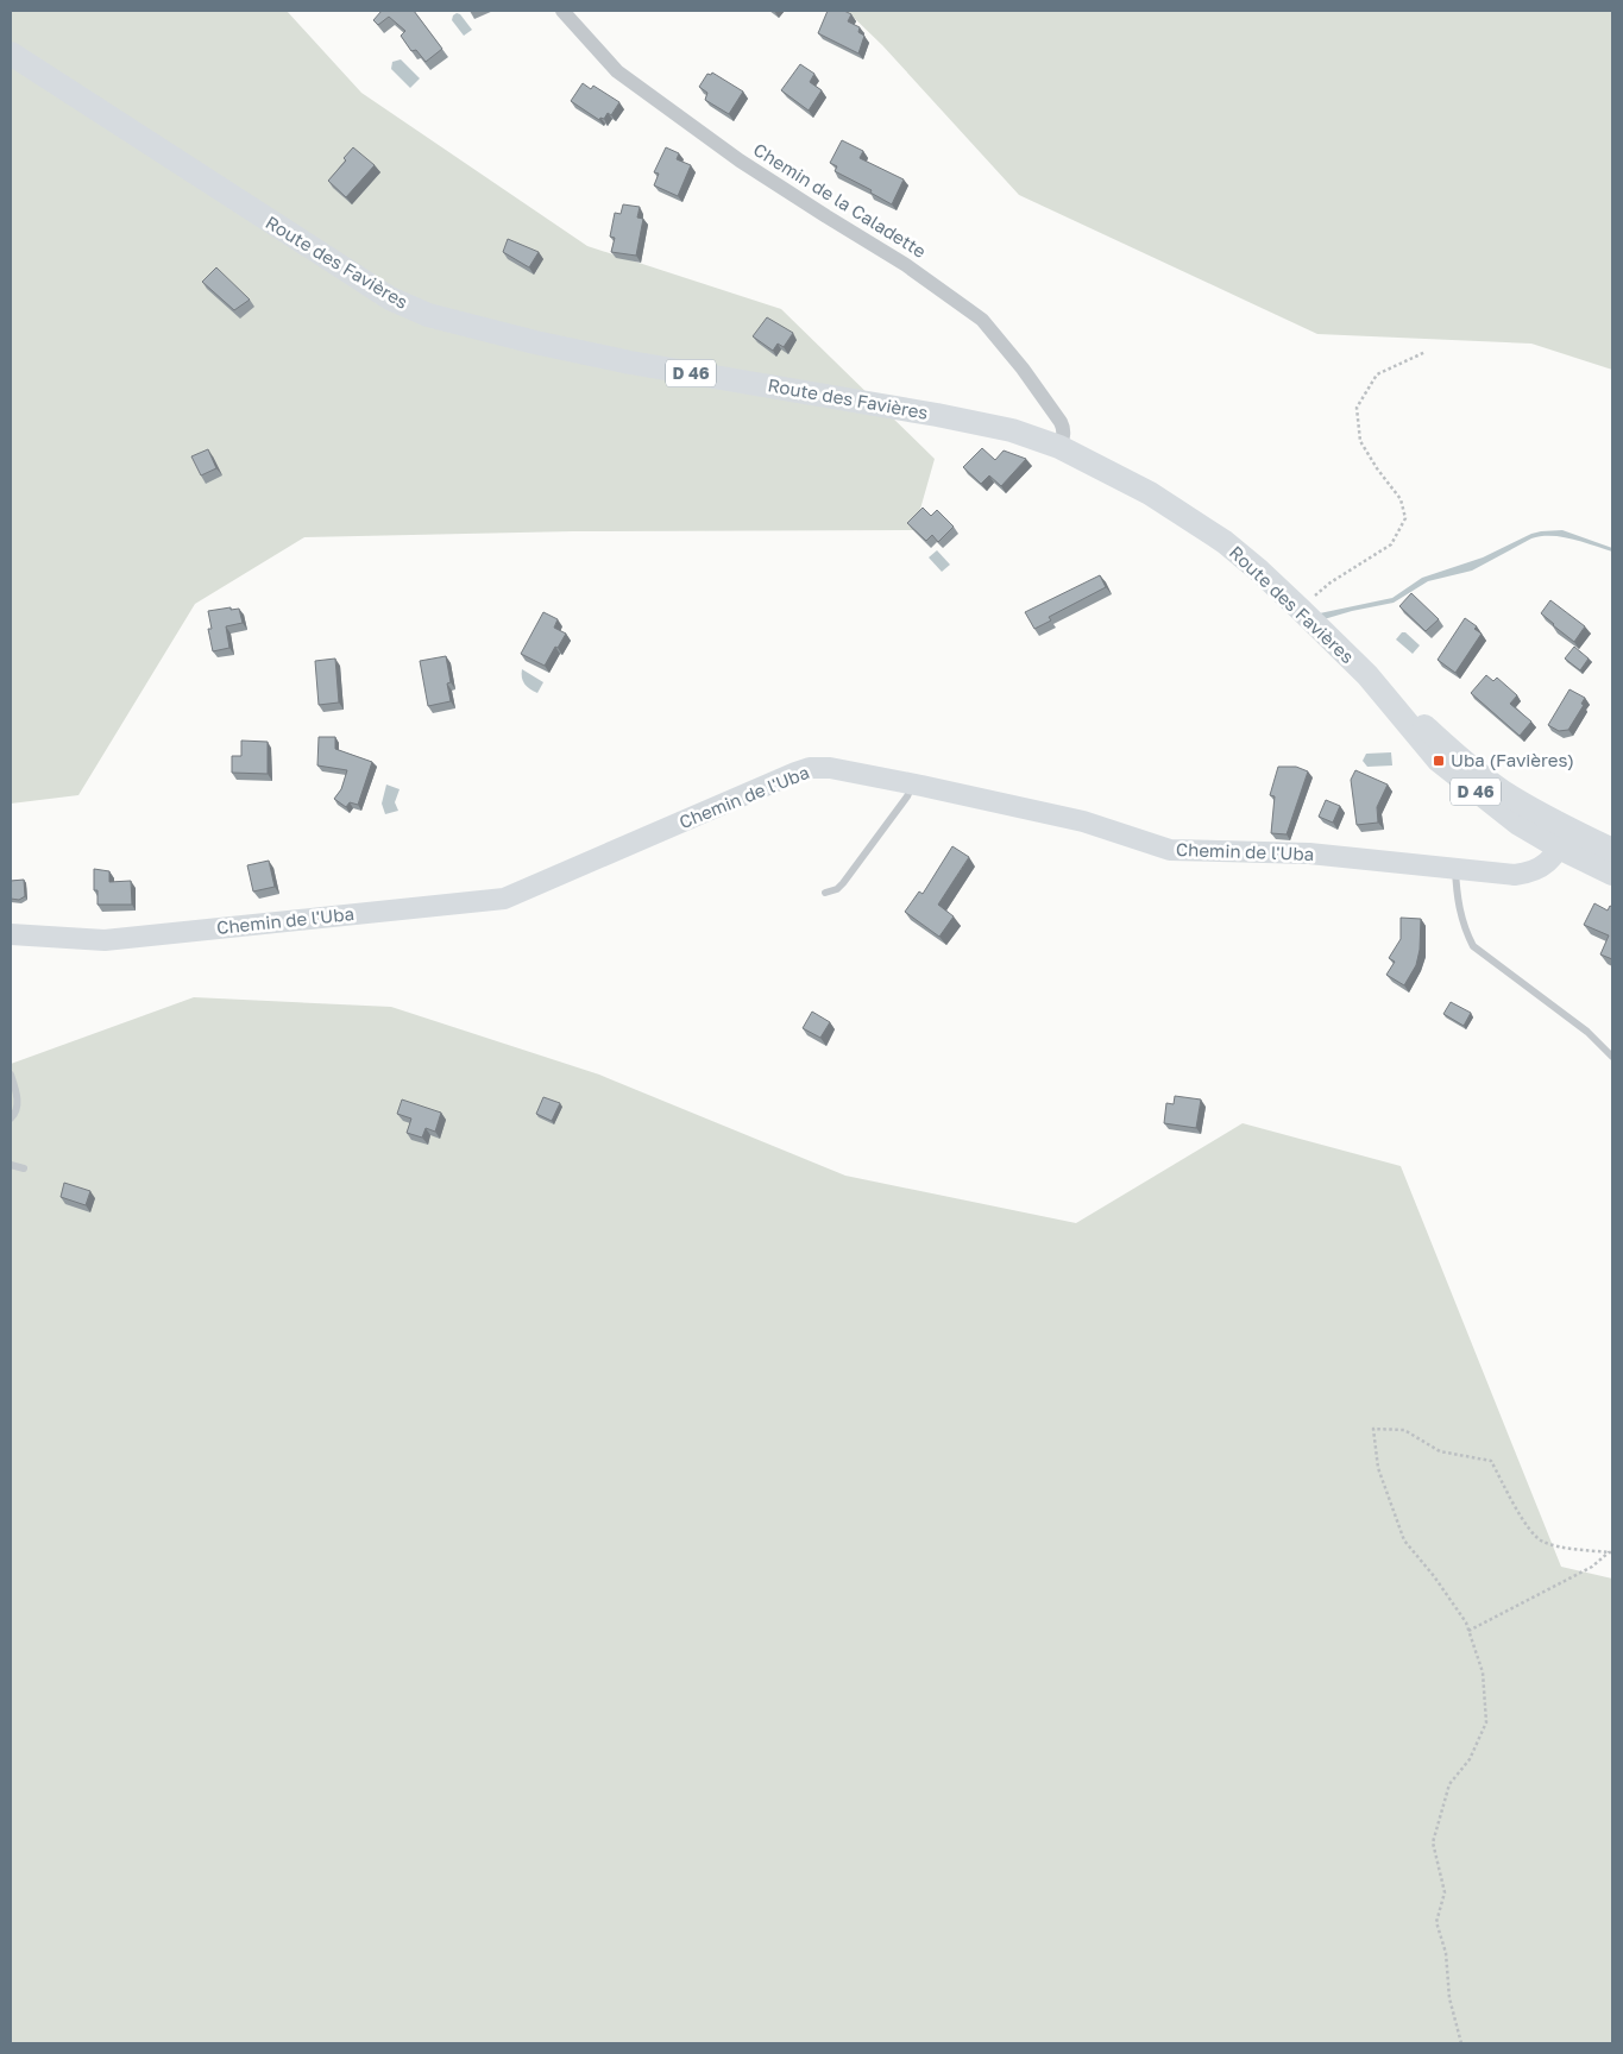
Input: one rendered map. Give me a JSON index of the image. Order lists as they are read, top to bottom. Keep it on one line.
{"streets":{"main road":["Route des Favières","D 46"],"street":["Chemin de la Caladette","Chemin de l'Uba"]},"crossings":[["Chemin de la Caladette","Route des Favières"],["Route des Favières","D 46"],["Route des Favières","Chemin de l'Uba"],["D 46","Chemin de l'Uba"]],"places":{"transit":["Uba (Favières)"]}}
